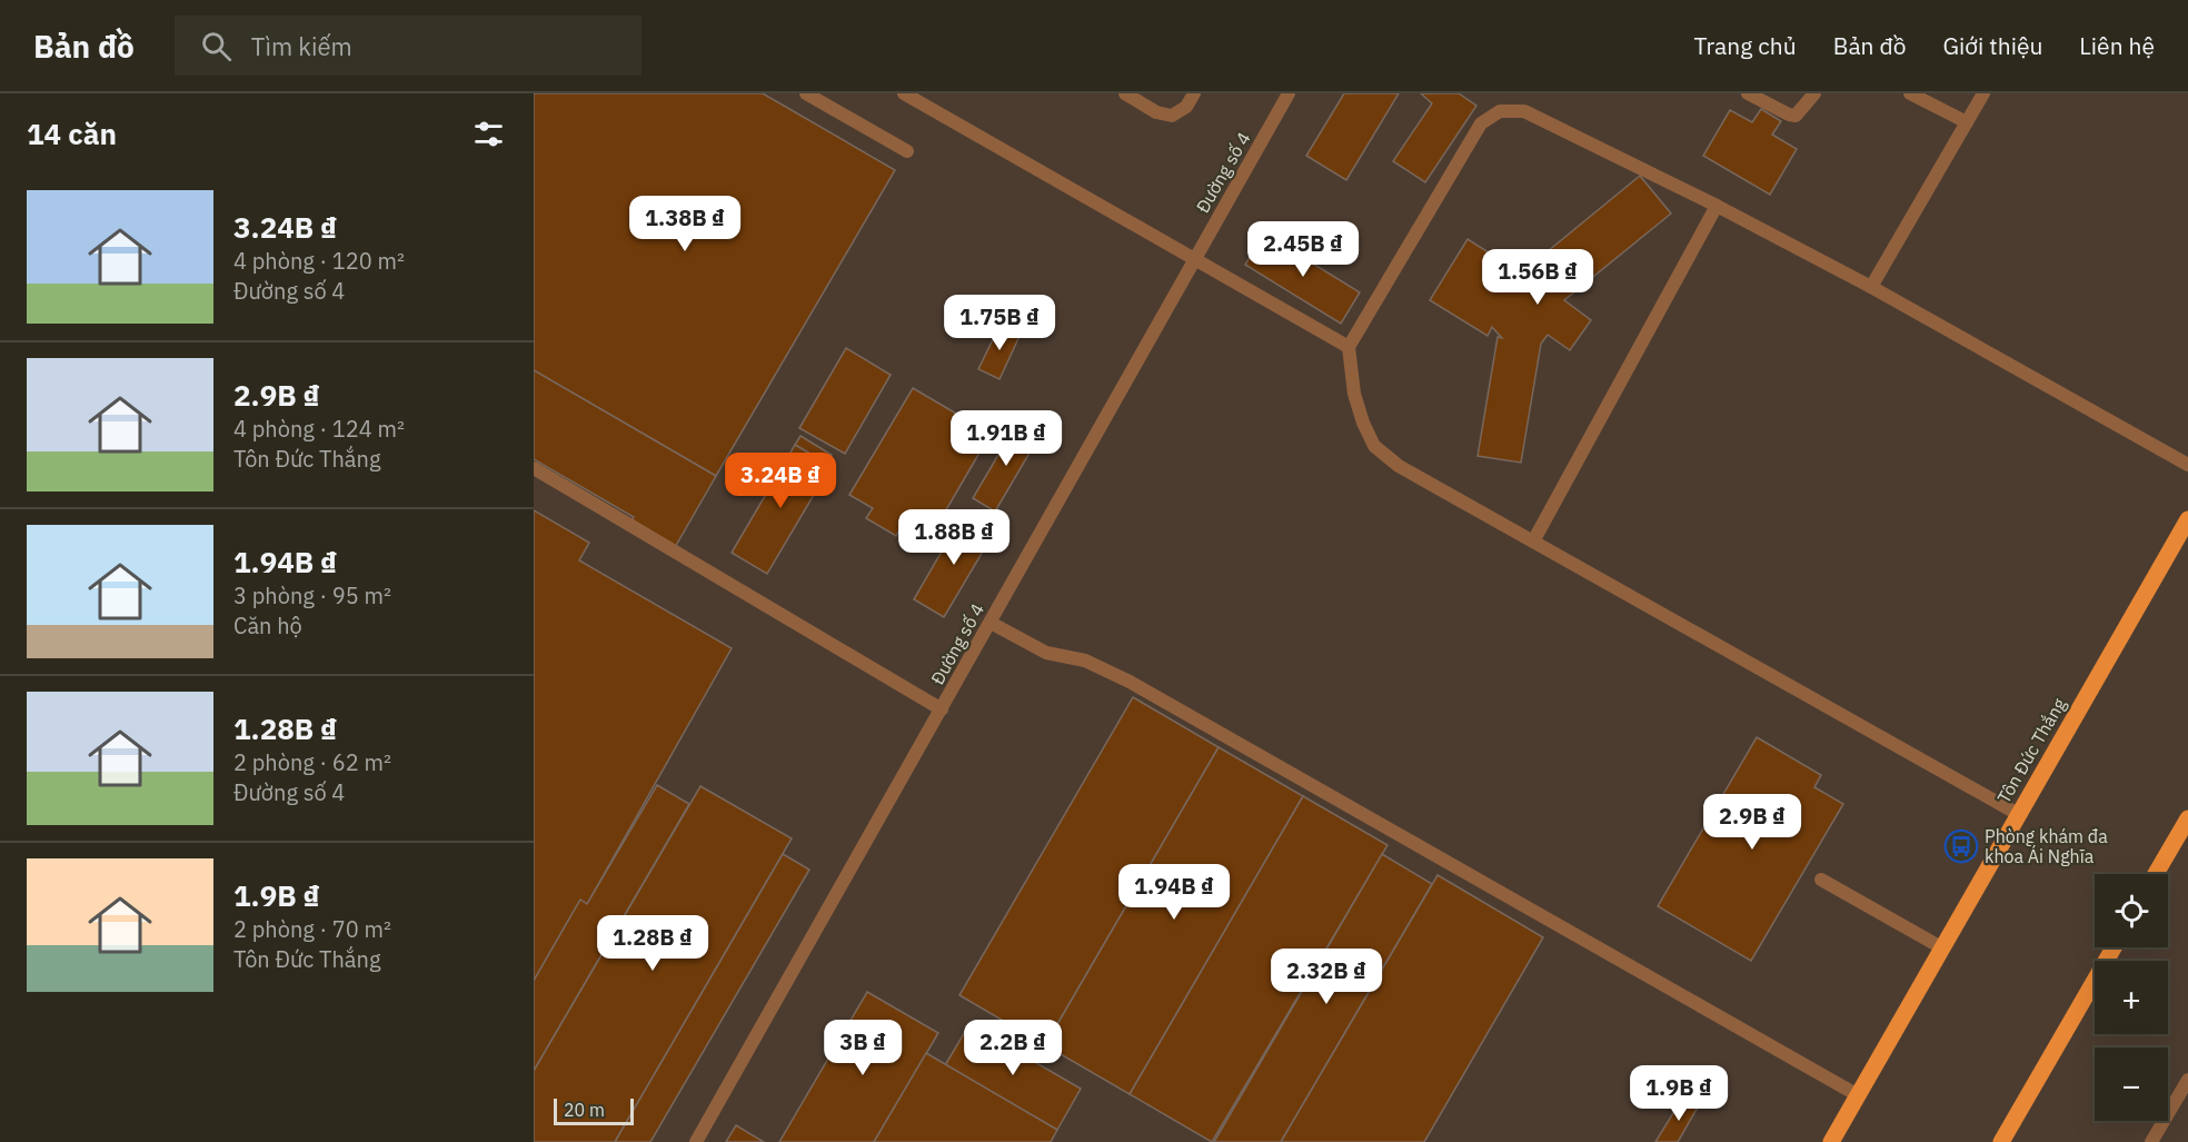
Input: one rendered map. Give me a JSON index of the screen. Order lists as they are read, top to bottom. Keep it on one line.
{"streets":{"main road":["Tôn Đức Thắng"],"street":["Đường số 4"]},"places":{"bus stop":["Phòng khám đa khoa Ái Nghĩa"]},"scale_bar":"20 m","page":{"header":"Bản đồ","search":"Tìm kiếm","nav":["Trang chủ","Bản đồ","Giới thiệu","Liên hệ"],"heading":"14 căn","list":[{"name":"3.24B ₫","note":"4 phòng · 120 m² · Đường số 4"},{"name":"2.9B ₫","note":"4 phòng · 124 m² · Tôn Đức Thắng"},{"name":"1.94B ₫","note":"3 phòng · 95 m² · Căn hộ"},{"name":"1.28B ₫","note":"2 phòng · 62 m² · Đường số 4"},{"name":"1.9B ₫","note":"2 phòng · 70 m² · Tôn Đức Thắng"}],"price":["1.38B ₫","2.45B ₫","1.56B ₫","1.75B ₫","1.91B ₫","3.24B ₫","1.88B ₫","2.9B ₫","1.94B ₫","1.28B ₫","2.32B ₫","3B ₫","2.2B ₫","1.9B ₫"],"map_buttons":["+","−"],"scale":"20 m"}}
